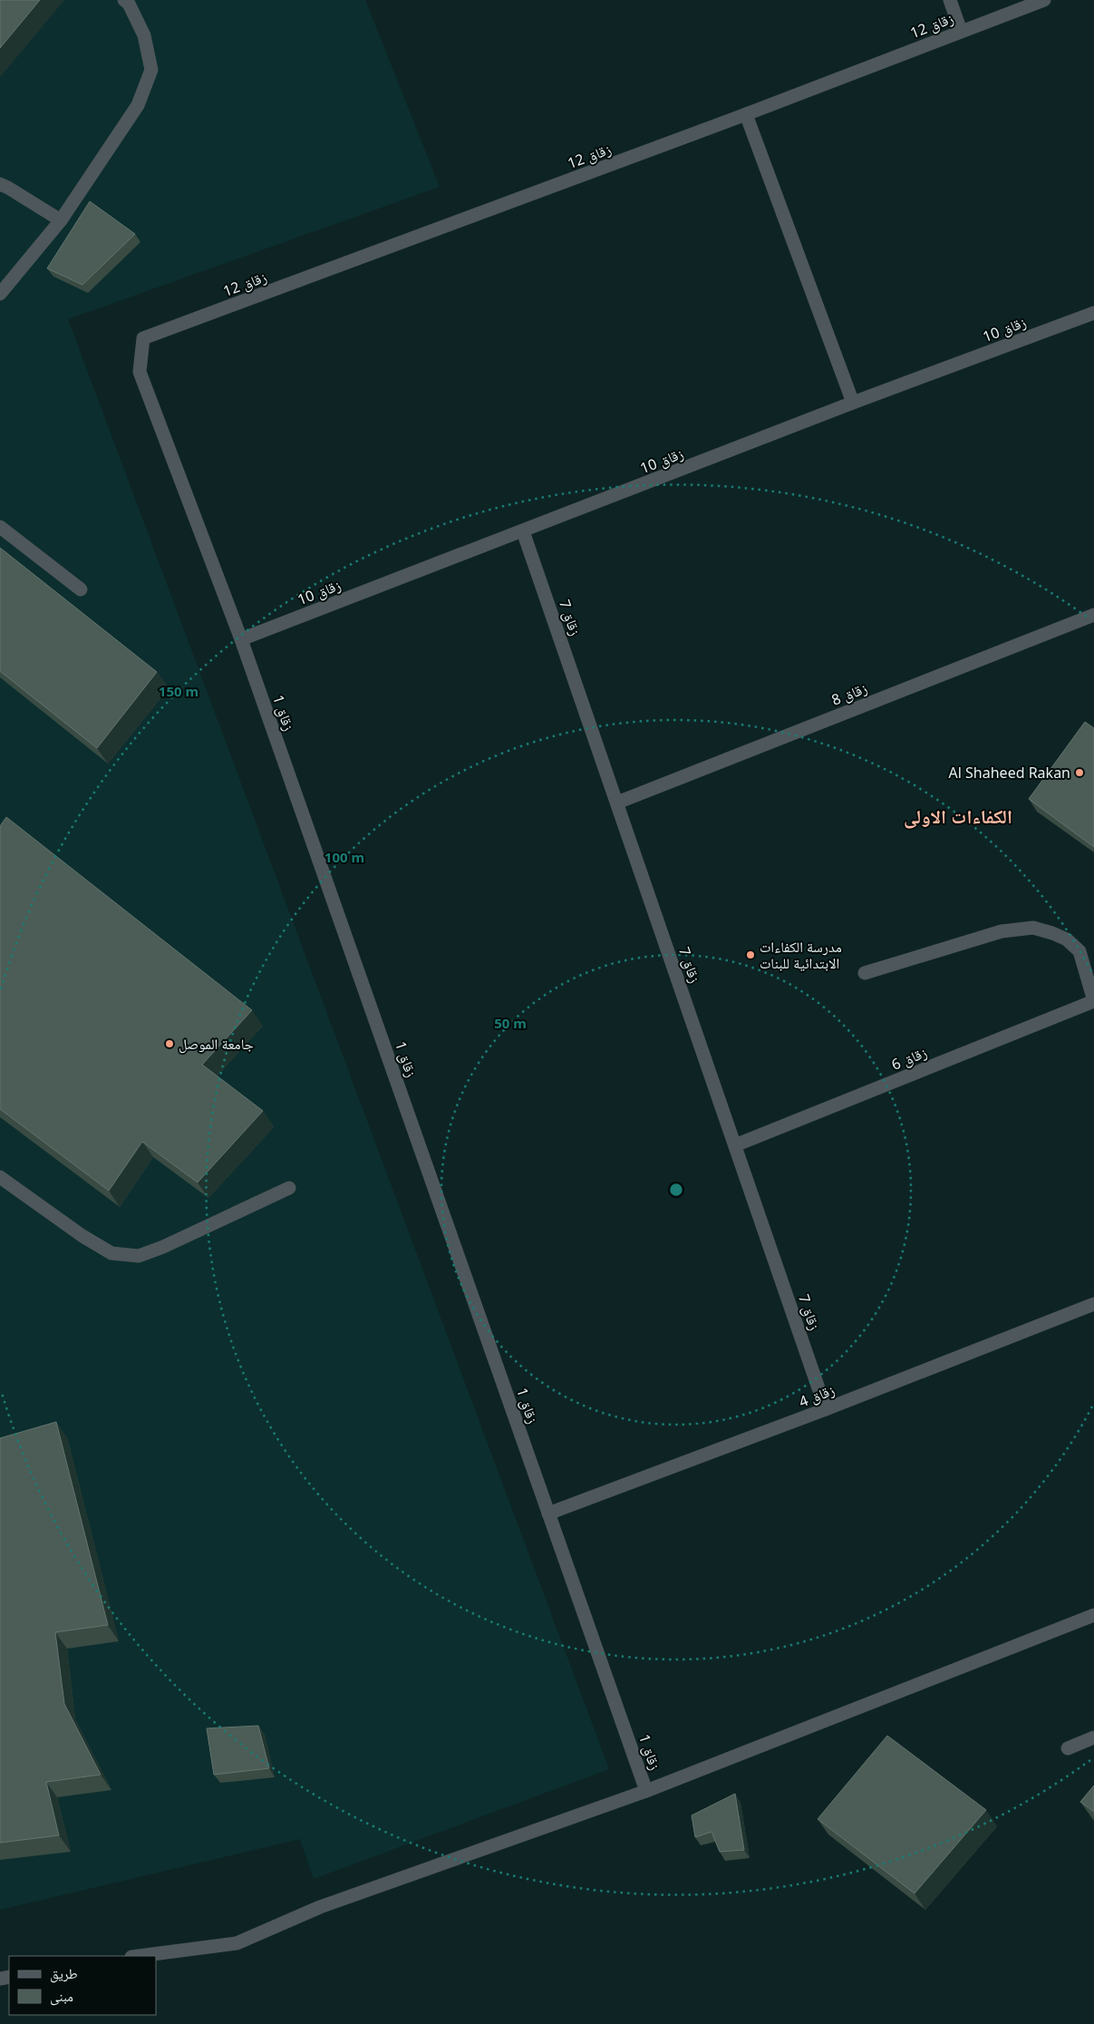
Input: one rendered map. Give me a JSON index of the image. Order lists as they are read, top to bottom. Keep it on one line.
{"streets":{"street":["زقاق 12","زقاق 10","زقاق 7","زقاق 8","زقاق 1","زقاق 6","زقاق 4"]},"crossings":[["زقاق 12","زقاق 1"],["زقاق 10","زقاق 7"],["زقاق 10","زقاق 1"],["زقاق 7","زقاق 8"],["زقاق 7","زقاق 6"],["زقاق 7","زقاق 4"],["زقاق 1","زقاق 4"]],"districts":["الكفاءات الاولى"],"places":["Al Shaheed Rakan","مدرسة الكفاءات الابتدائية للبنات","جامعة الموصل"],"legend":["طريق","مبنى"],"rings":["150 m","100 m","50 m"]}
